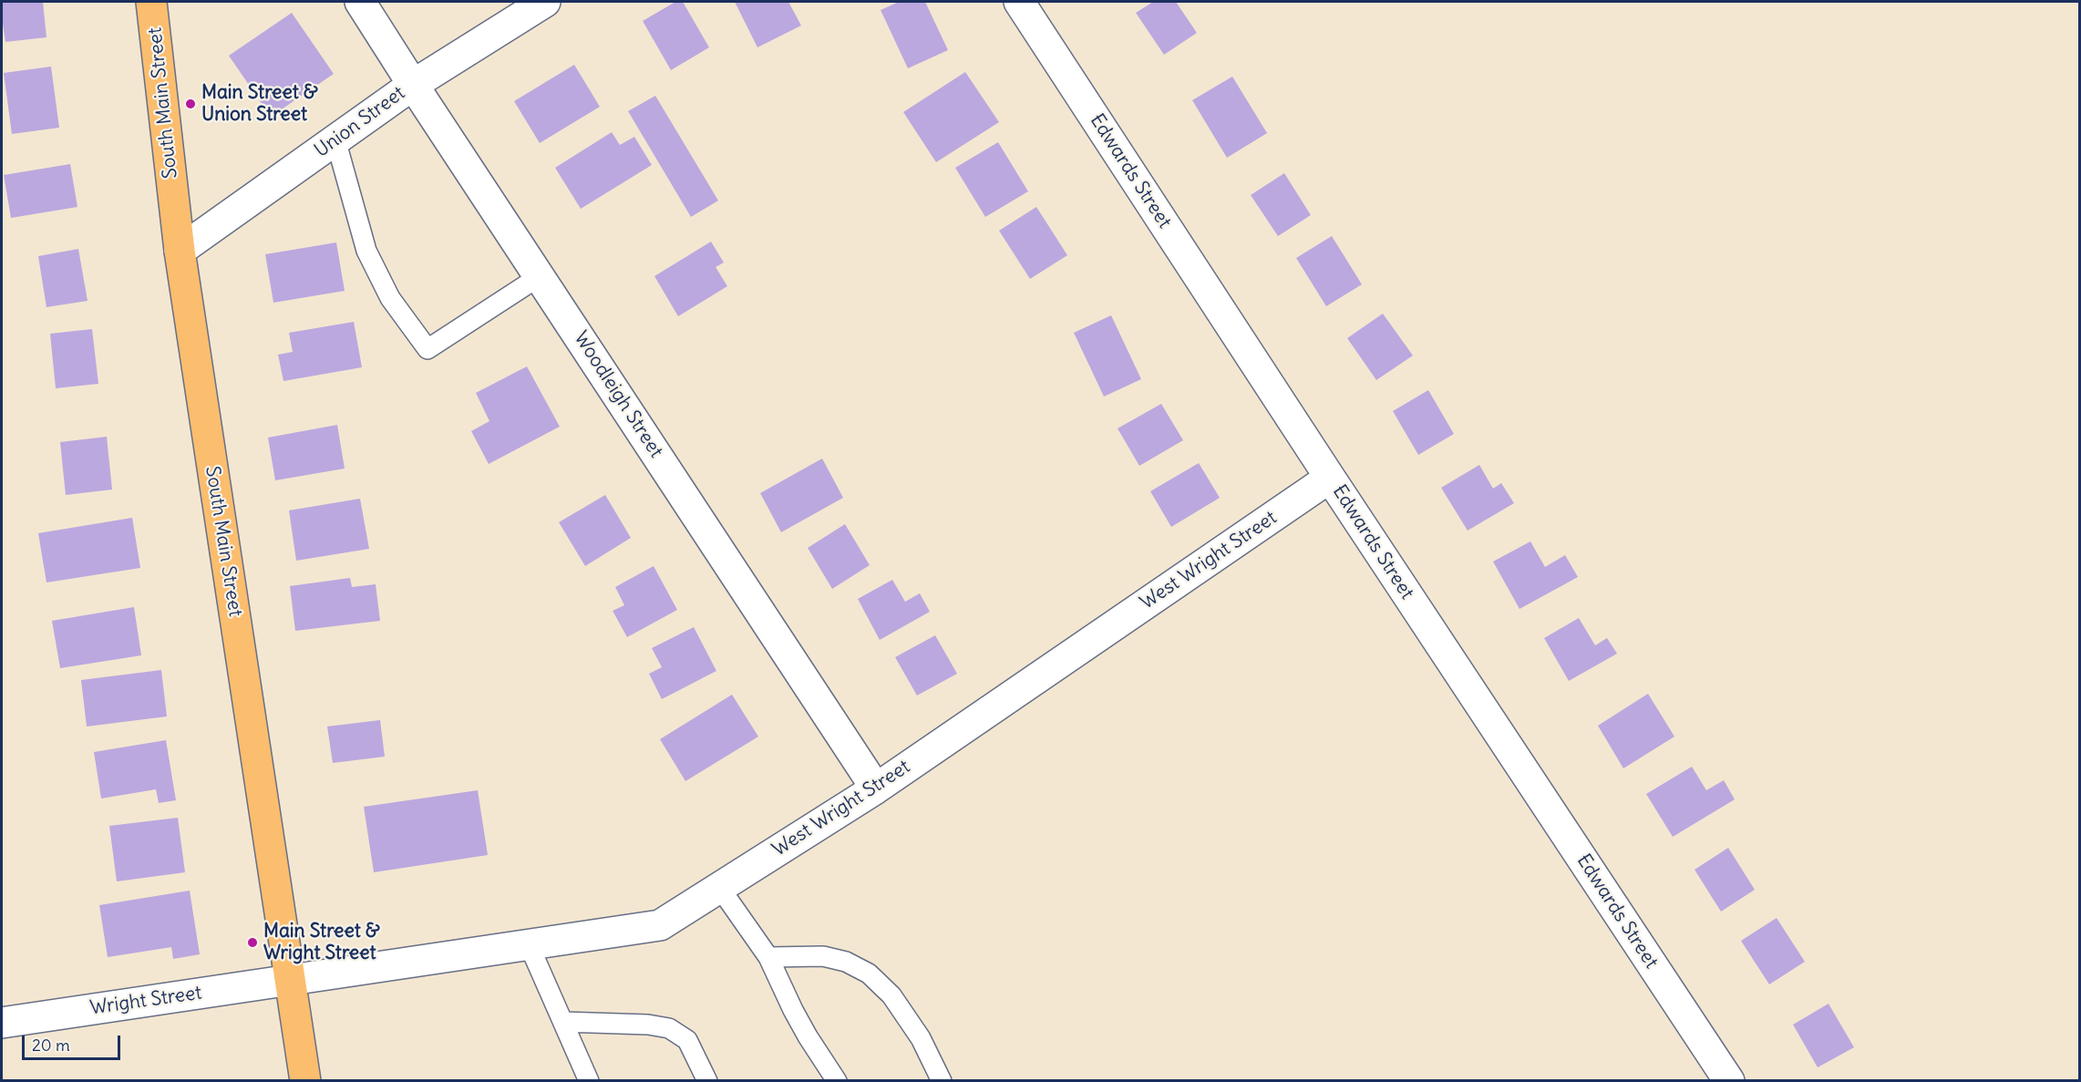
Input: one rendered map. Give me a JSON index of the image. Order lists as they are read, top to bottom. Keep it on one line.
{"streets":{"main road":["South Main Street"],"street":["Union Street","Edwards Street","Woodleigh Street","West Wright Street","Wright Street"]},"crossings":[["South Main Street","Union Street"],["South Main Street","West Wright Street"],["South Main Street","Wright Street"],["Union Street","Woodleigh Street"],["Edwards Street","West Wright Street"],["Woodleigh Street","West Wright Street"],["West Wright Street","Wright Street"]],"places":["Main Street & Union Street","Main Street & Wright Street"],"scale_bar":"20 m"}
